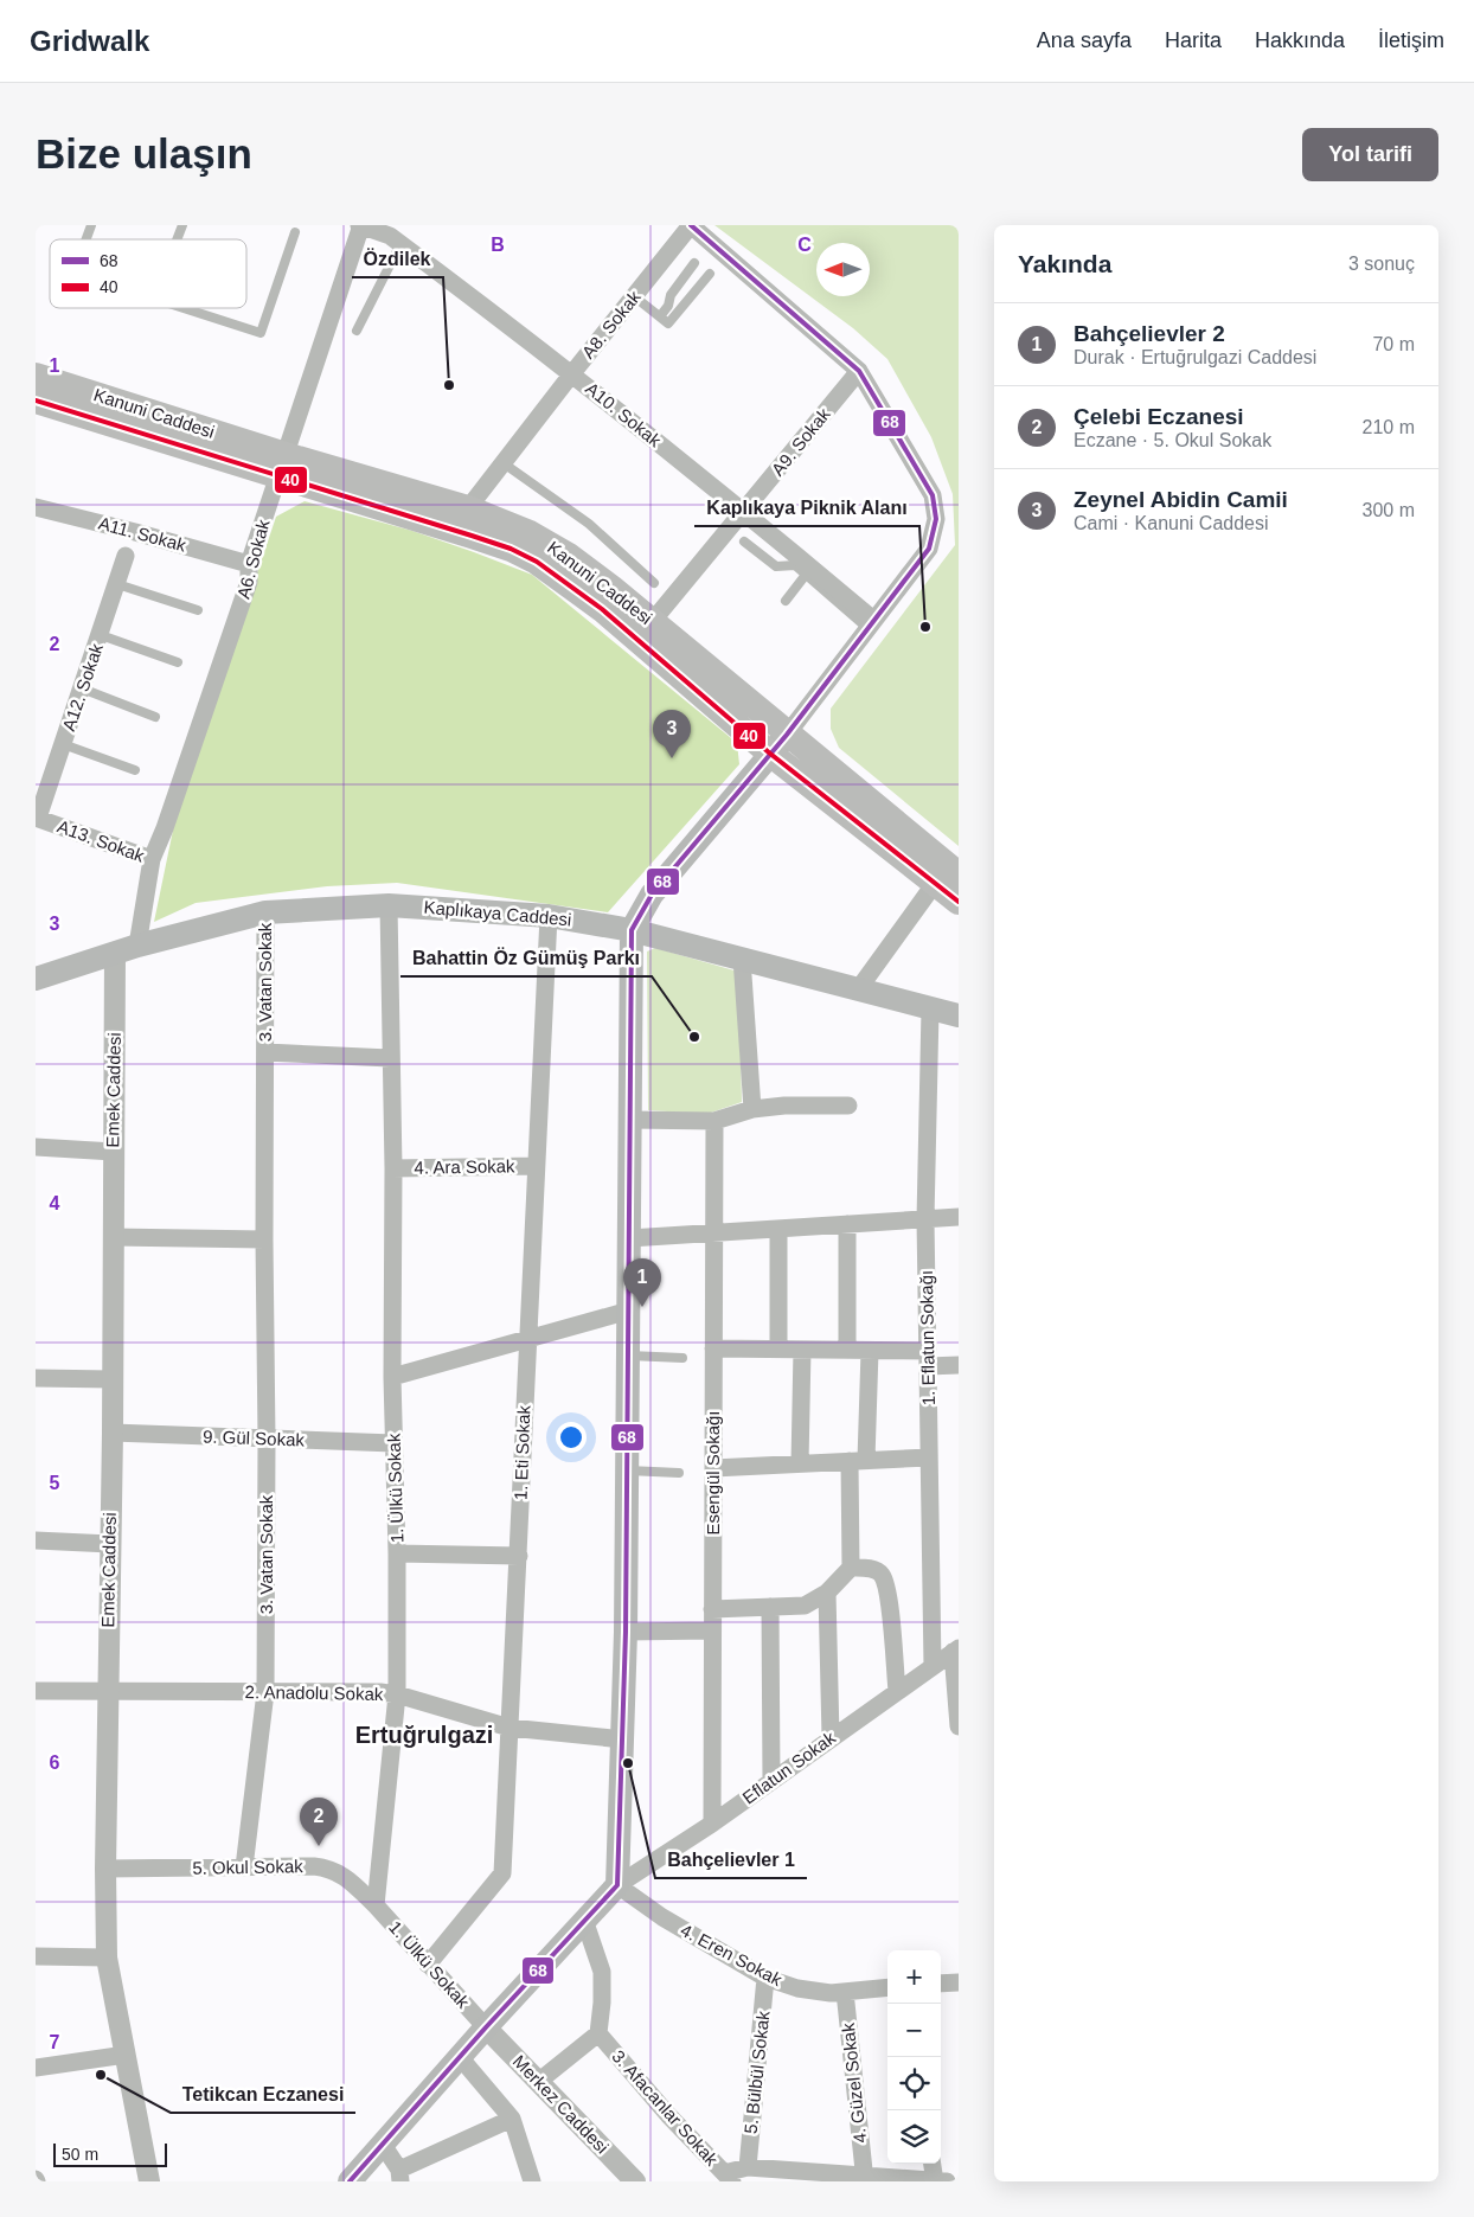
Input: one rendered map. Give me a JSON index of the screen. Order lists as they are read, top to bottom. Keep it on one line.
{"streets":{"main road":["Kanuni Caddesi","Kaplıkaya Caddesi"],"street":["A8. Sokak","A10. Sokak","A9. Sokak","A11. Sokak","A6. Sokak","A12. Sokak","A13. Sokak","3. Vatan Sokak","Emek Caddesi","4. Ara Sokak","1. Eflatun Sokağı","9. Gül Sokak","1. Eti Sokak","Esengül Sokağı","1. Ülkü Sokak","2. Anadolu Sokak","Eflatun Sokak","5. Okul Sokak","4. Eren Sokak","5. Bülbül Sokak","4. Güzel Sokak","Merkez Caddesi","3. Afacanlar Sokak"]},"crossings":[["A8. Sokak","Kanuni Caddesi"],["A8. Sokak","A10. Sokak"],["Kanuni Caddesi","A9. Sokak"],["Kanuni Caddesi","A6. Sokak"],["A10. Sokak","A9. Sokak"],["A10. Sokak","A6. Sokak"],["A11. Sokak","A6. Sokak"],["A6. Sokak","A13. Sokak"],["A12. Sokak","A13. Sokak"],["A13. Sokak","Kaplıkaya Caddesi"],["A13. Sokak","Emek Caddesi"],["Kaplıkaya Caddesi","3. Vatan Sokak"],["Kaplıkaya Caddesi","Emek Caddesi"],["Kaplıkaya Caddesi","1. Eflatun Sokağı"],["Kaplıkaya Caddesi","1. Eti Sokak"],["Kaplıkaya Caddesi","1. Ülkü Sokak"],["3. Vatan Sokak","9. Gül Sokak"],["3. Vatan Sokak","1. Ülkü Sokak"],["3. Vatan Sokak","2. Anadolu Sokak"],["3. Vatan Sokak","5. Okul Sokak"],["Emek Caddesi","9. Gül Sokak"],["Emek Caddesi","2. Anadolu Sokak"],["Emek Caddesi","5. Okul Sokak"],["4. Ara Sokak","1. Eti Sokak"],["4. Ara Sokak","1. Ülkü Sokak"],["1. Eflatun Sokağı","Eflatun Sokak"],["9. Gül Sokak","1. Ülkü Sokak"],["1. Eti Sokak","1. Ülkü Sokak"],["1. Eti Sokak","2. Anadolu Sokak"],["Esengül Sokağı","Eflatun Sokak"],["1. Ülkü Sokak","2. Anadolu Sokak"],["1. Ülkü Sokak","5. Okul Sokak"],["1. Ülkü Sokak","Merkez Caddesi"],["Eflatun Sokak","4. Eren Sokak"],["4. Eren Sokak","5. Bülbül Sokak"],["4. Eren Sokak","4. Güzel Sokak"],["Merkez Caddesi","3. Afacanlar Sokak"]],"districts":["Ertuğrulgazi"],"places":["Özdilek","Kaplıkaya Piknik Alanı","Bahattin Öz Gümüş Parkı","Bahçelievler 1","Tetikcan Eczanesi"],"lines":["transit line 68","transit line 40"],"legend":["68","40"],"scale_bar":"50 m","north":"left","page":{"header":"Gridwalk","nav":["Ana sayfa","Harita","Hakkında","İletişim"],"buttons":"Yol tarifi","title":"Bize ulaşın","heading":["Yakında","3 sonuç"],"list":[{"mark":"1","name":"Bahçelievler 2","note":"Durak · Ertuğrulgazi Caddesi","value":"70 m"},{"mark":"2","name":"Çelebi Eczanesi","note":"Eczane · 5. Okul Sokak","value":"210 m"},{"mark":"3","name":"Zeynel Abidin Camii","note":"Cami · Kanuni Caddesi","value":"300 m"}],"pins":["3","1","2"],"map_buttons":["+","−"],"scale":"50 m"},"grid":{"columns":["B","C"],"rows":["1","2","3","4","5","6","7"]}}
